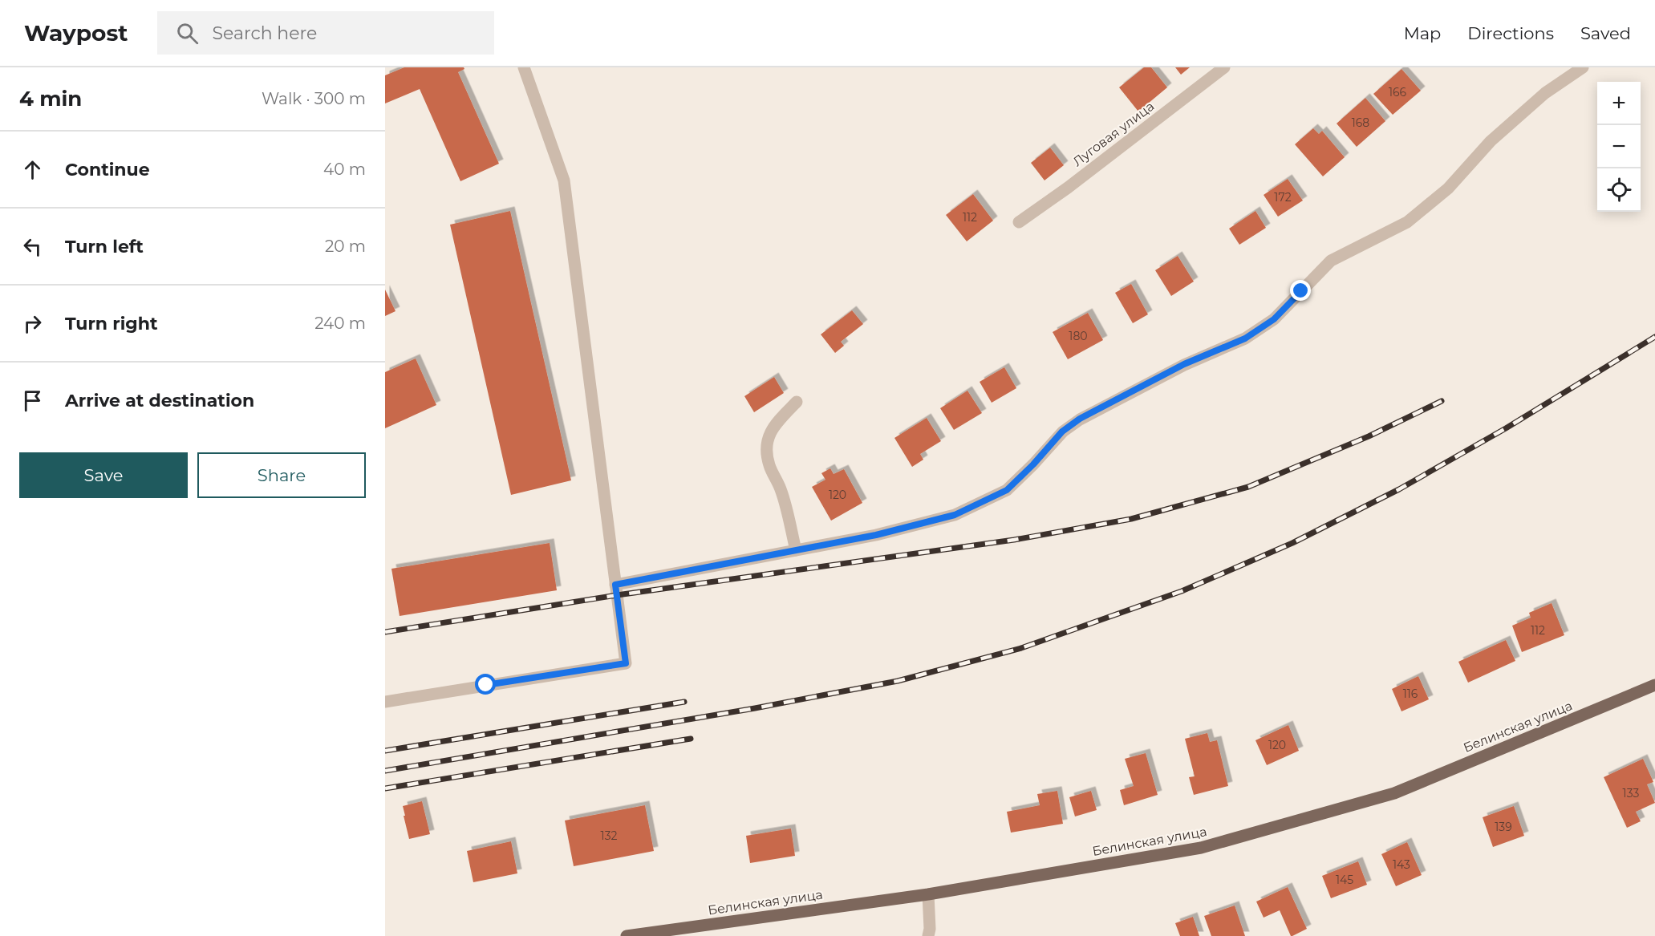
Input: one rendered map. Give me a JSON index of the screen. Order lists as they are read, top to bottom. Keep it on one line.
{"streets":{"main road":["Белинская улица"],"street":["Луговая улица"]},"house_numbers":["166","168","172","112","180","120","112","116","120","133","139","132","143","145"],"page":{"header":"Waypost","search":"Search here","nav":["Map","Directions","Saved"],"heading":["4 min","Walk · 300 m"],"map_buttons":["+","−"],"list":[["Continue","40 m"],["Turn left","20 m"],["Turn right","240 m"],"Arrive at destination"],"buttons":["Save","Share"]}}
